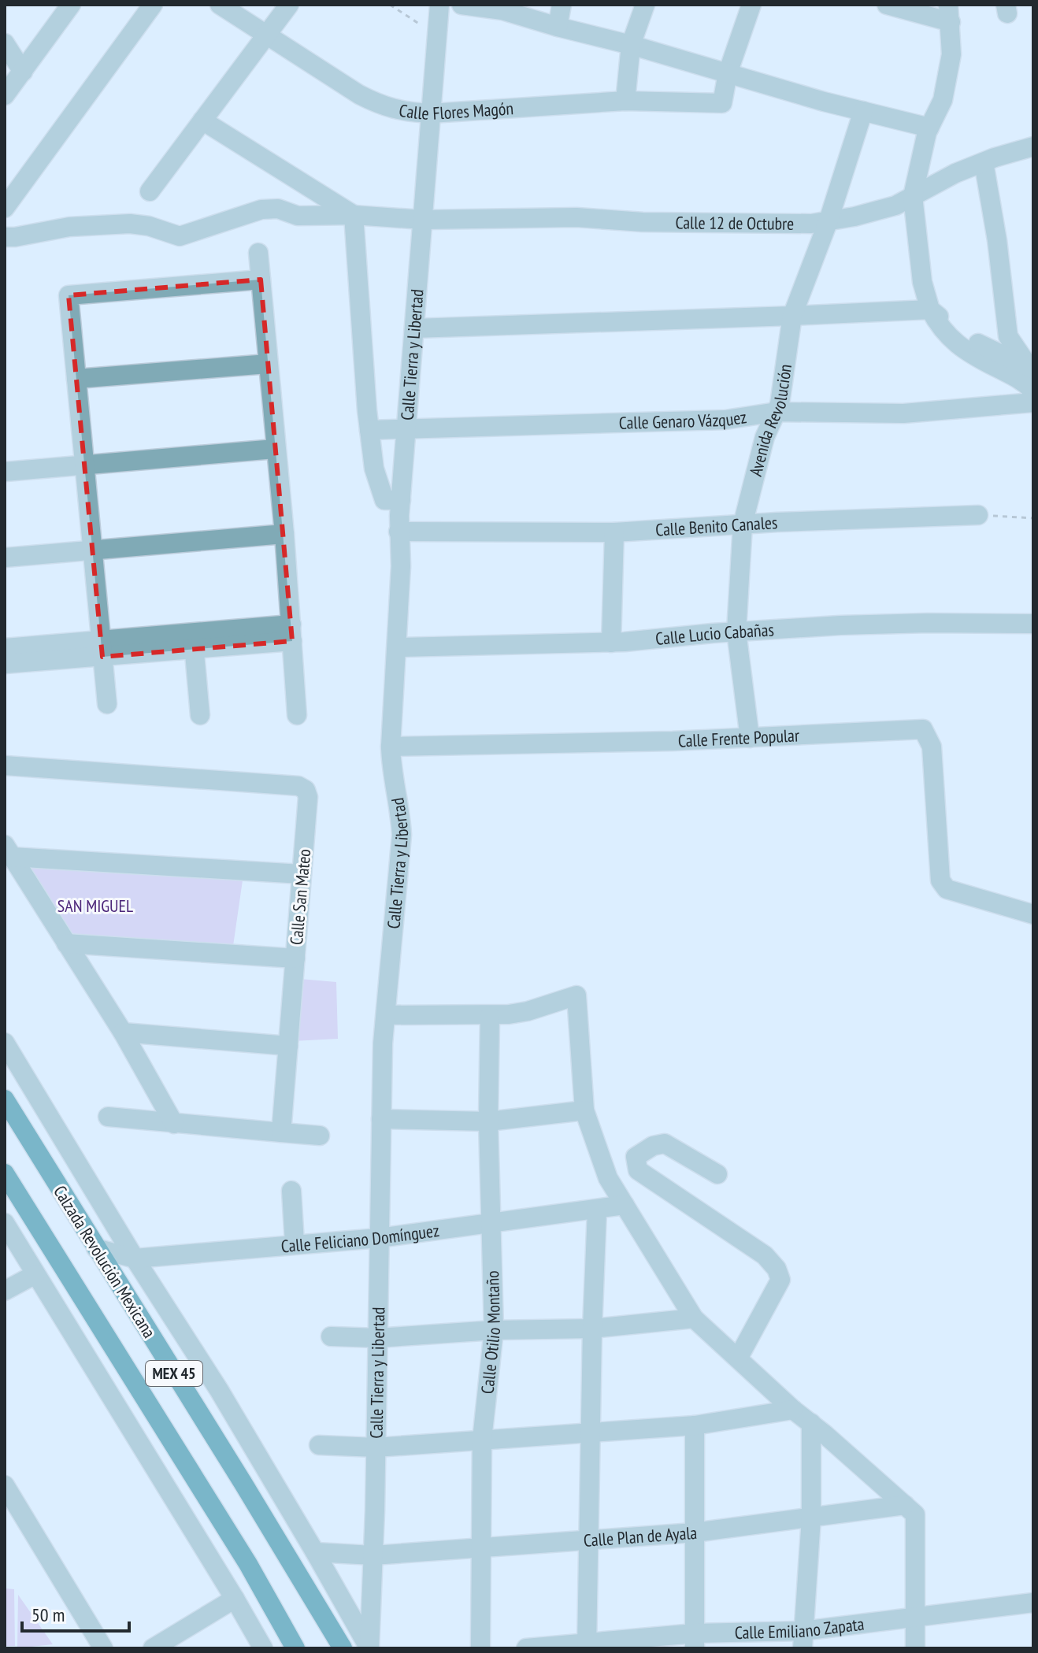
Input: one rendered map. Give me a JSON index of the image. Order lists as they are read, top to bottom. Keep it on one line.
{"streets":{"main road":["Calzada Revolución Mexicana","MEX 45"],"street":["Calle Flores Magón","Calle 12 de Octubre","Calle Tierra y Libertad","Calle Genaro Vázquez","Avenida Revolución","Calle Benito Canales","Calle Lucio Cabañas","Calle Frente Popular","Calle San Mateo","Calle Feliciano Domínguez","Calle Otilio Montaño","Calle Plan de Ayala","Calle Emiliano Zapata"]},"crossings":[["Calle Flores Magón","Calle Tierra y Libertad"],["Calle 12 de Octubre","Calle Tierra y Libertad"],["Calle 12 de Octubre","Avenida Revolución"],["Calle Tierra y Libertad","Calle Genaro Vázquez"],["Calle Tierra y Libertad","Calle Benito Canales"],["Calle Tierra y Libertad","Calle Lucio Cabañas"],["Calle Tierra y Libertad","Calle Frente Popular"],["Calle Tierra y Libertad","Calle Feliciano Domínguez"],["Calle Tierra y Libertad","Calle Plan de Ayala"],["Calle Genaro Vázquez","Avenida Revolución"],["Avenida Revolución","Calle Benito Canales"],["Avenida Revolución","Calle Lucio Cabañas"],["Avenida Revolución","Calle Frente Popular"],["Calle Feliciano Domínguez","Calzada Revolución Mexicana"],["Calle Feliciano Domínguez","Calle Otilio Montaño"],["Calle Otilio Montaño","Calle Plan de Ayala"]],"parks":["SAN MIGUEL"],"scale_bar":"50 m"}
